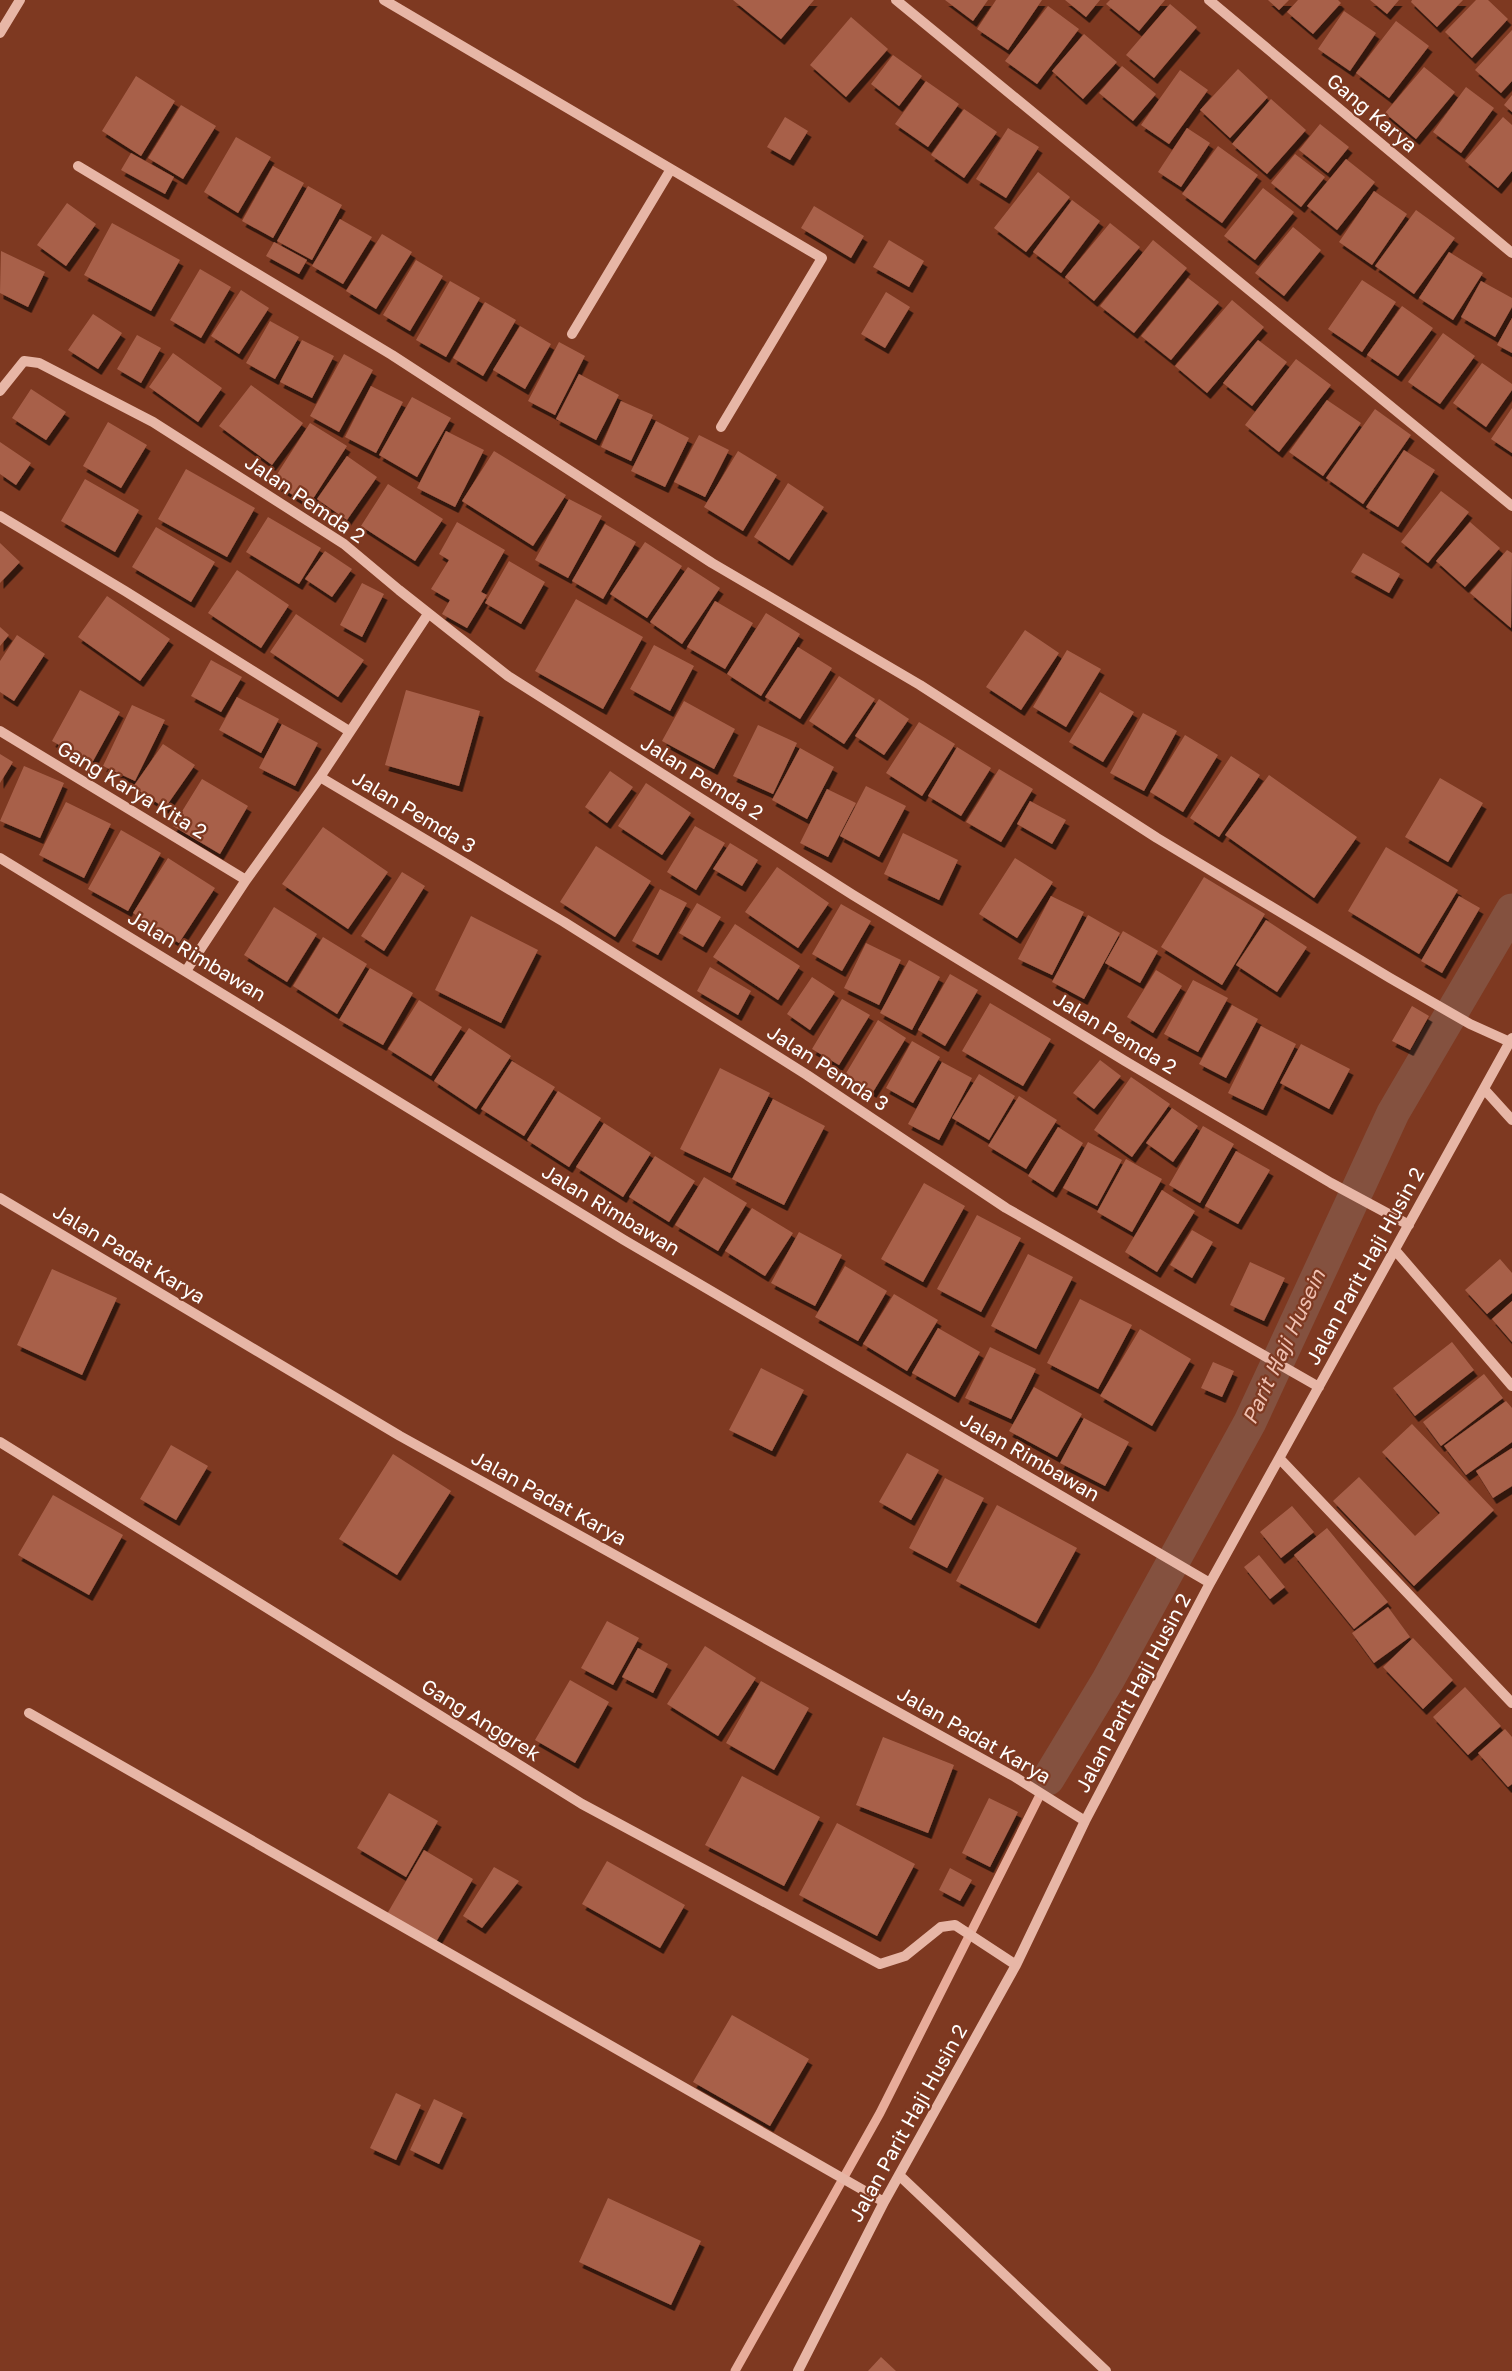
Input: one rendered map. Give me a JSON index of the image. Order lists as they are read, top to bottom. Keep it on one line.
{"streets":{"street":["Gang Karya","Jalan Pemda 2","Gang Karya Kita 2","Jalan Pemda 3","Jalan Rimbawan","Jalan Padat Karya","Jalan Parit Haji Husin 2","Gang Anggrek"]},"crossings":[["Jalan Pemda 2","Jalan Parit Haji Husin 2"],["Jalan Pemda 3","Jalan Parit Haji Husin 2"],["Jalan Rimbawan","Jalan Parit Haji Husin 2"],["Jalan Padat Karya","Jalan Parit Haji Husin 2"],["Jalan Parit Haji Husin 2","Gang Anggrek"]],"water":["Parit Haji Husein"]}
